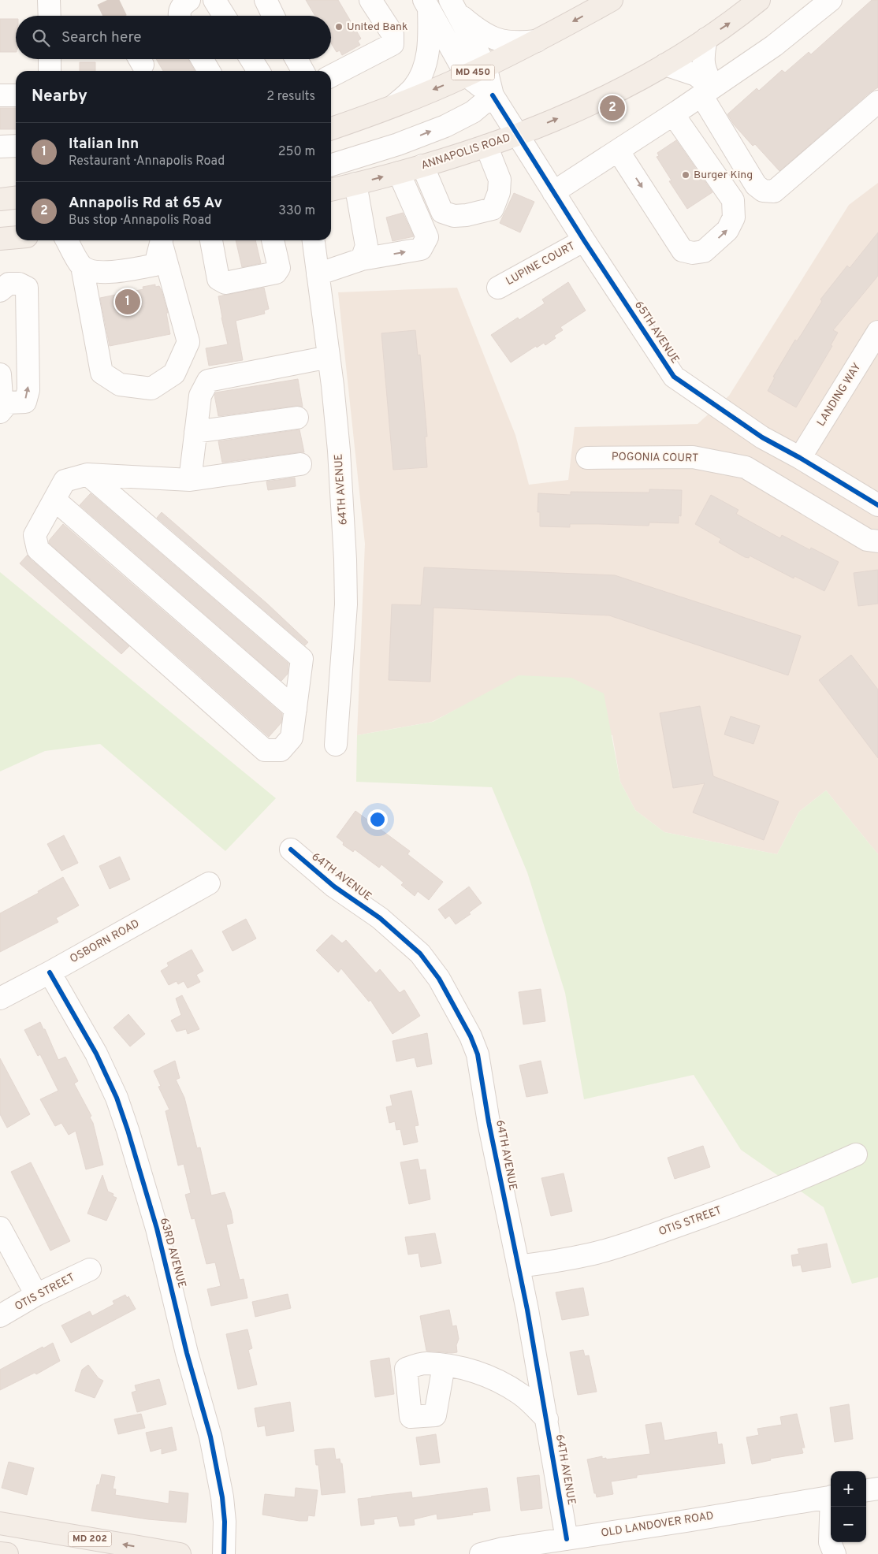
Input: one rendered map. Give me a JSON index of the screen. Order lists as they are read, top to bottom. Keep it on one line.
{"streets":{"main road":["MD 450","ANNAPOLIS ROAD","MD 202"],"street":["LUPINE COURT","65TH AVENUE","LANDING WAY","POGONIA COURT","64TH AVENUE","OSBORN ROAD","OTIS STREET","63RD AVENUE","OLD LANDOVER ROAD"]},"crossings":[["MD 450","65TH AVENUE"],["ANNAPOLIS ROAD","65TH AVENUE"],["LUPINE COURT","65TH AVENUE"],["65TH AVENUE","LANDING WAY"],["64TH AVENUE","OTIS STREET"],["64TH AVENUE","OLD LANDOVER ROAD"],["OSBORN ROAD","63RD AVENUE"]],"places":["United Bank","Burger King"],"page":{"search":"Search here","heading":["Nearby","2 results"],"pins":["2","1"],"list":[{"mark":"1","name":"Italian Inn","note":"Restaurant · Annapolis Road","value":"250 m"},{"mark":"2","name":"Annapolis Rd at 65 Av","note":"Bus stop · Annapolis Road","value":"330 m"}],"map_buttons":["+","−"]}}
